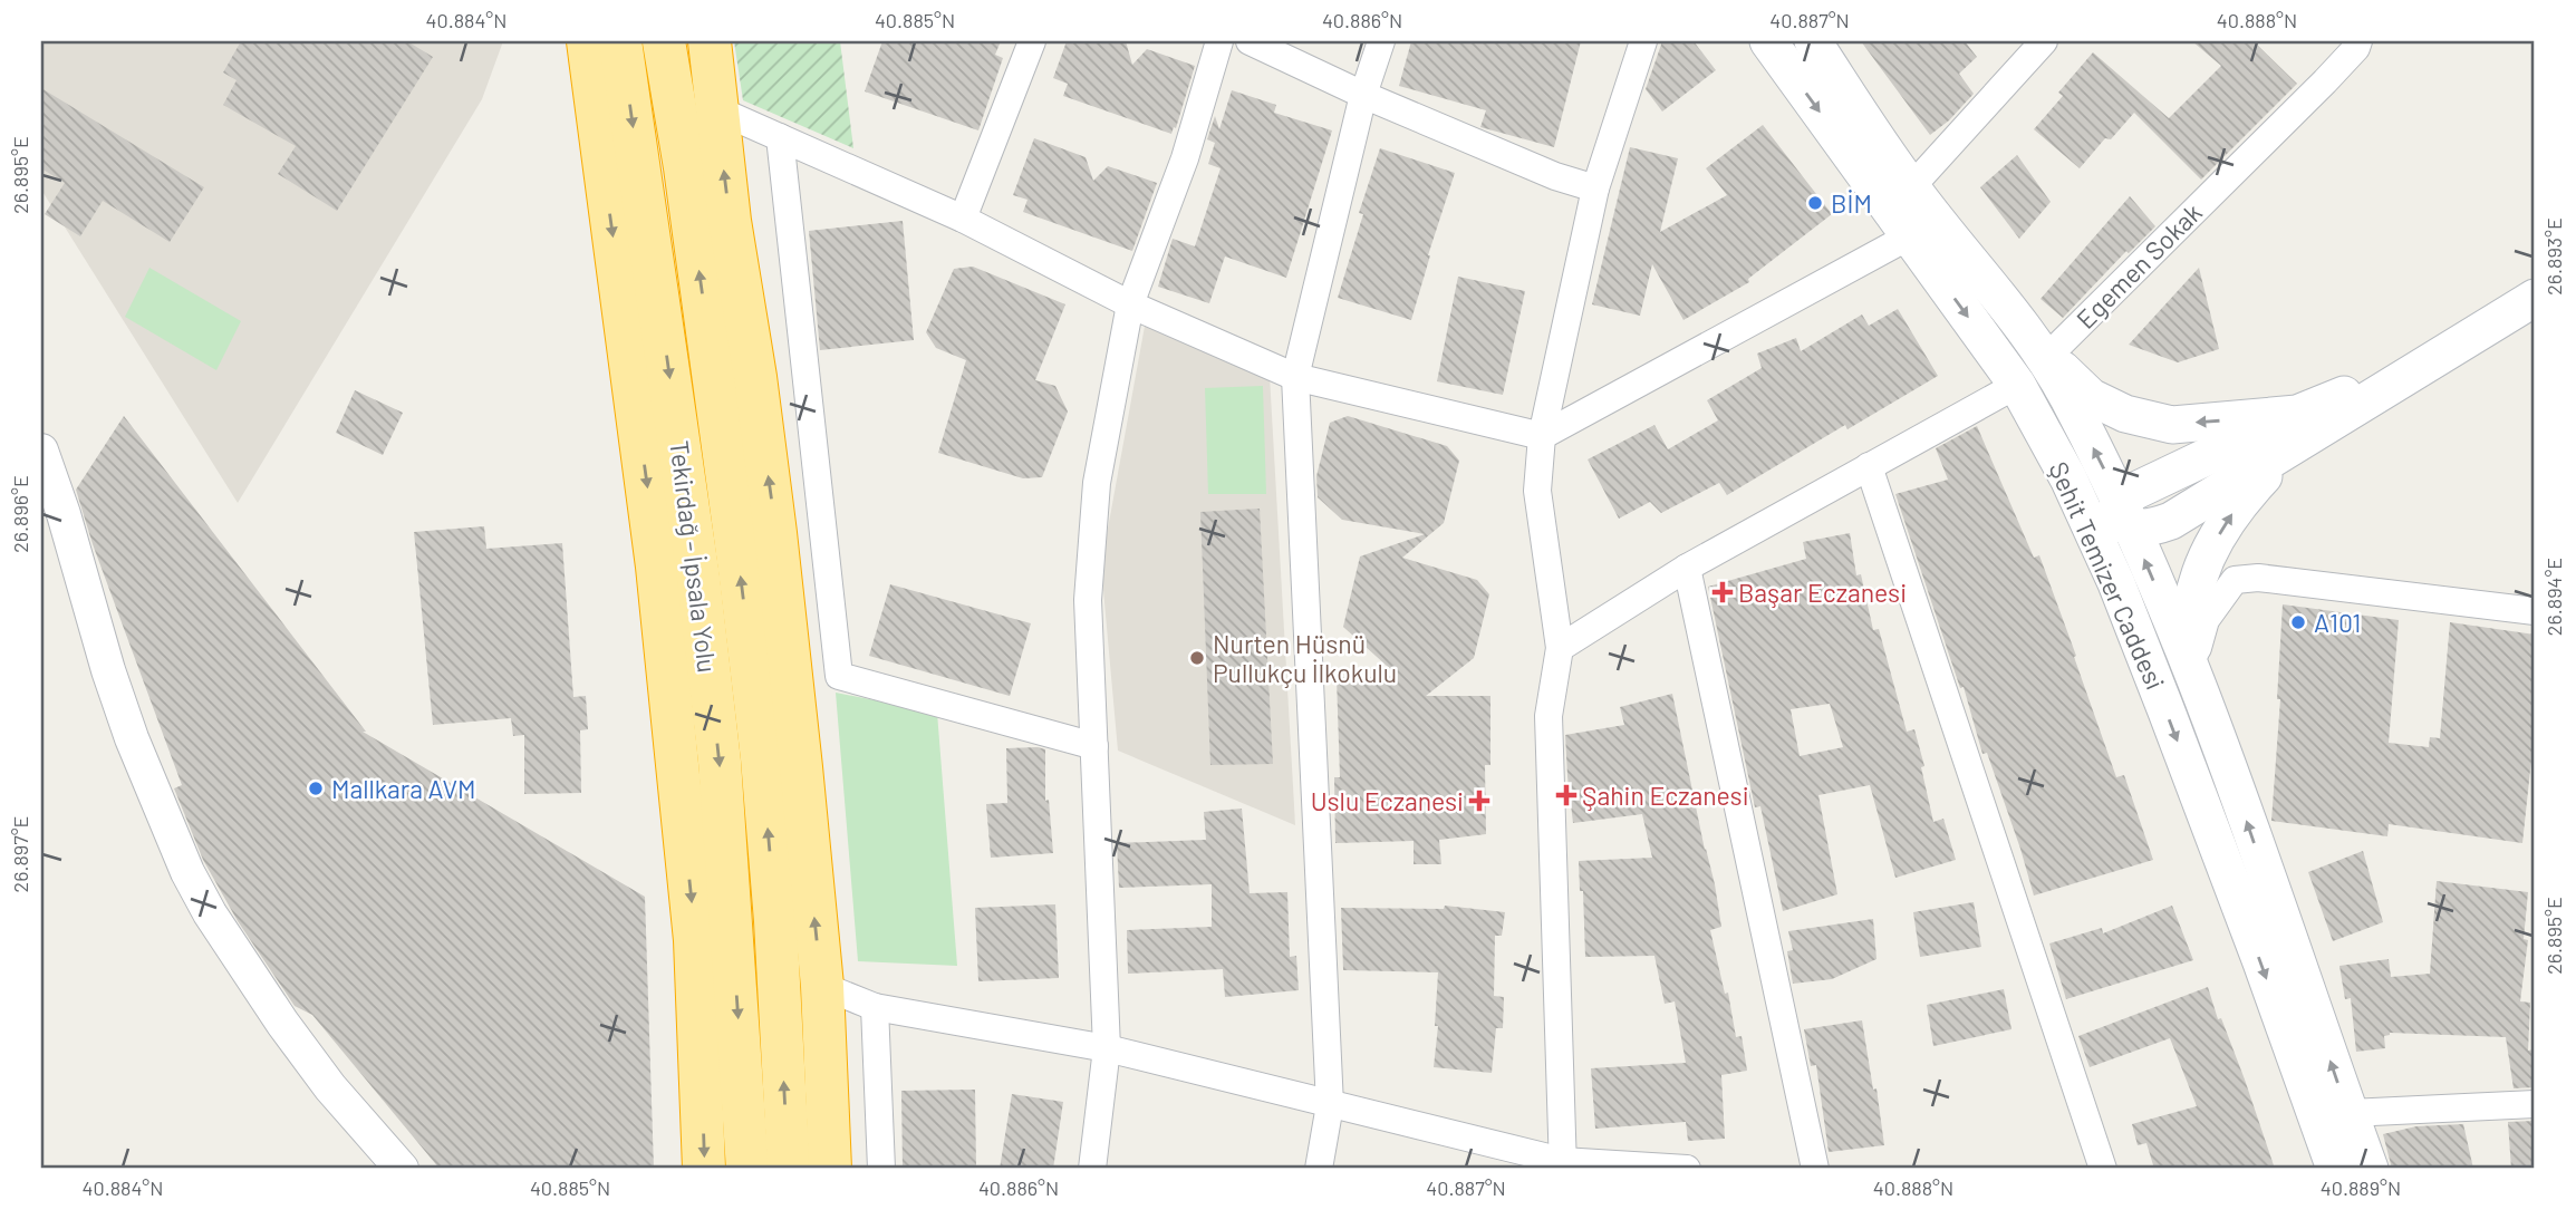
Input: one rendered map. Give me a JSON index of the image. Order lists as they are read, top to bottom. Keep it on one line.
{"streets":{"highway":["Tekirdağ - İpsala Yolu"],"main road":["Şehit Temizer Caddesi"],"street":["Egemen Sokak"]},"crossings":[["Egemen Sokak","Şehit Temizer Caddesi"]],"places":{"other":["BİM","A101","Nurten Hüsnü Pullukçu İlkokulu","Mallkara AVM"],"health":["Başar Eczanesi","Şahin Eczanesi","Uslu Eczanesi"]},"coordinates":["40.884°N","40.885°N","40.886°N","40.887°N","40.888°N","26.895°E","26.893°E","26.896°E","26.894°E","26.897°E","40.889°N"]}
